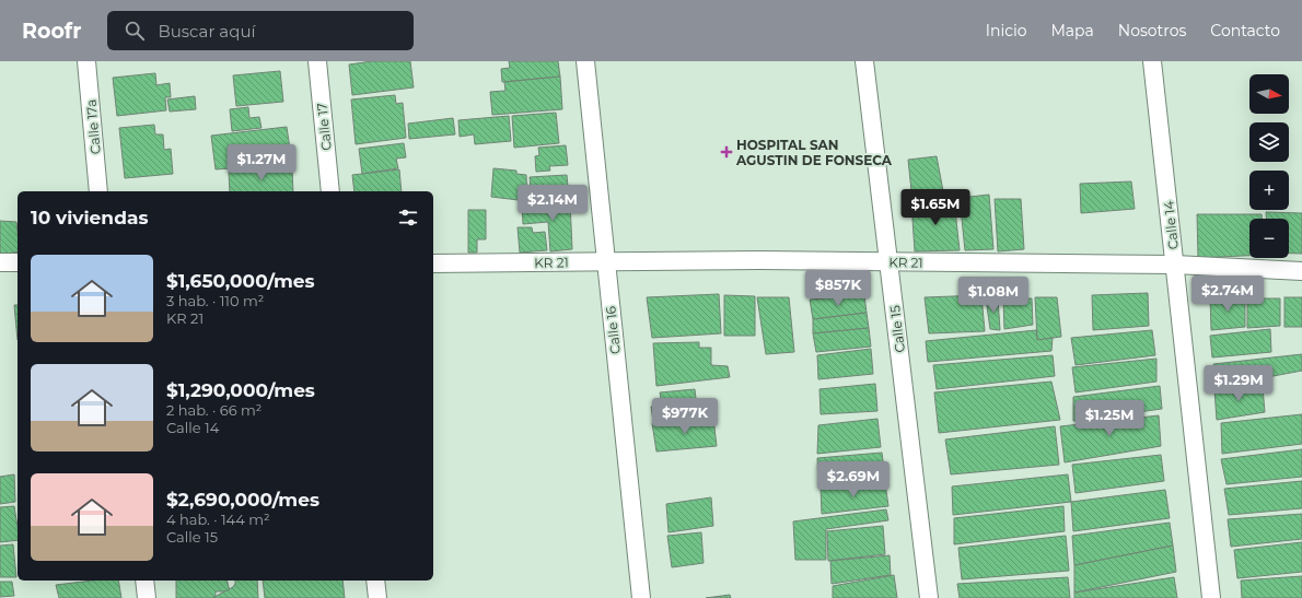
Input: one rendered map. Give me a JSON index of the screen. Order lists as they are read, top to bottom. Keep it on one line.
{"streets":{"street":["Calle 17a","Calle 17","Calle 14","KR 21","Calle 15","Calle 16"]},"crossings":[["Calle 14","KR 21"],["KR 21","Calle 15"],["KR 21","Calle 16"]],"places":{"health":["HOSPITAL SAN AGUSTIN DE FONSECA"]},"north":"right","page":{"header":"Roofr","search":"Buscar aquí","nav":["Inicio","Mapa","Nosotros","Contacto"],"map_buttons":["+","−"],"price":["$1.27M","$2.14M","$1.65M","$857K","$2.74M","$1.08M","$1.29M","$977K","$1.25M","$2.69M"],"heading":"10 viviendas","list":[{"name":"$1,650,000/mes","note":"3 hab. · 110 m² · KR 21"},{"name":"$1,290,000/mes","note":"2 hab. · 66 m² · Calle 14"},{"name":"$2,690,000/mes","note":"4 hab. · 144 m² · Calle 15"}]}}
